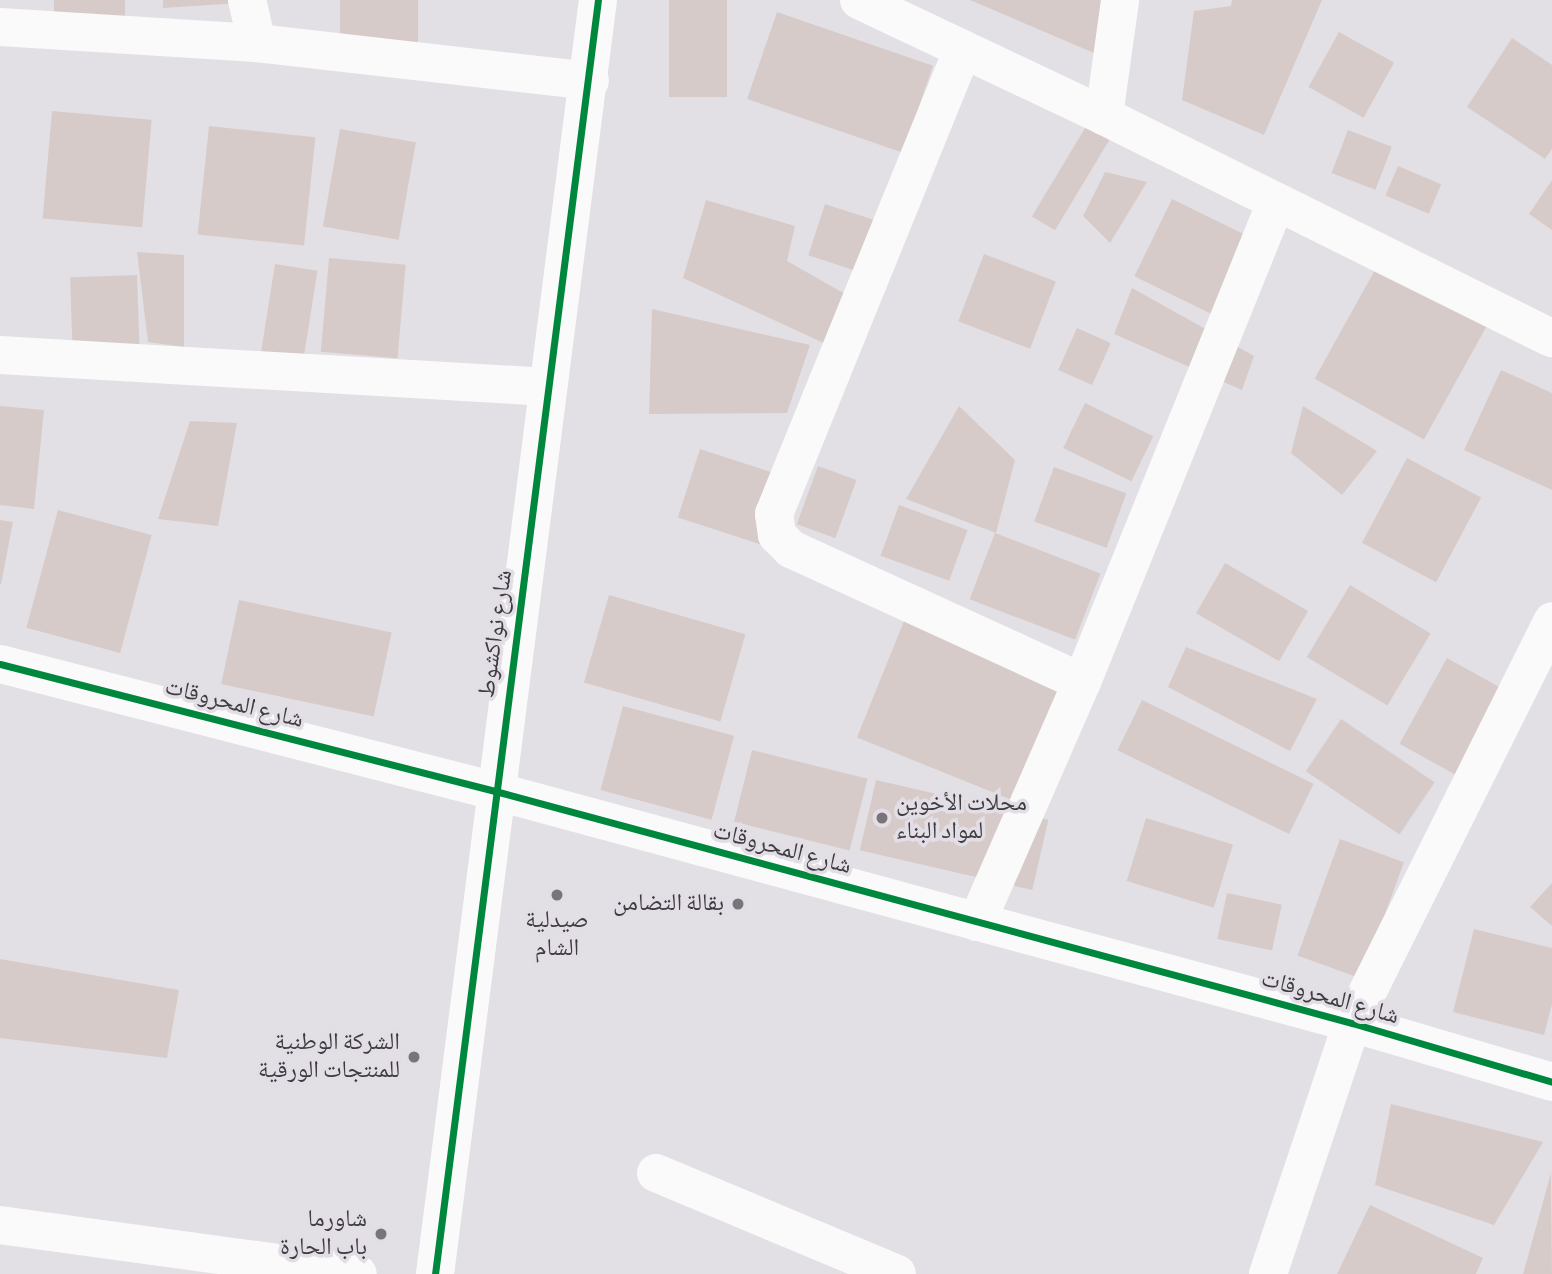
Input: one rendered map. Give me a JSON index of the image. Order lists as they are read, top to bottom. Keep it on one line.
{"streets":{"street":["شارع نواكشوط","شارع المحروقات"]},"crossings":[["شارع نواكشوط","شارع المحروقات"]],"places":["محلات الأخوين لمواد البناء","صيدلية الشام","بقالة التضامن","الشركة الوطنية للمنتجات الورقية","شاورما باب الحارة"]}
